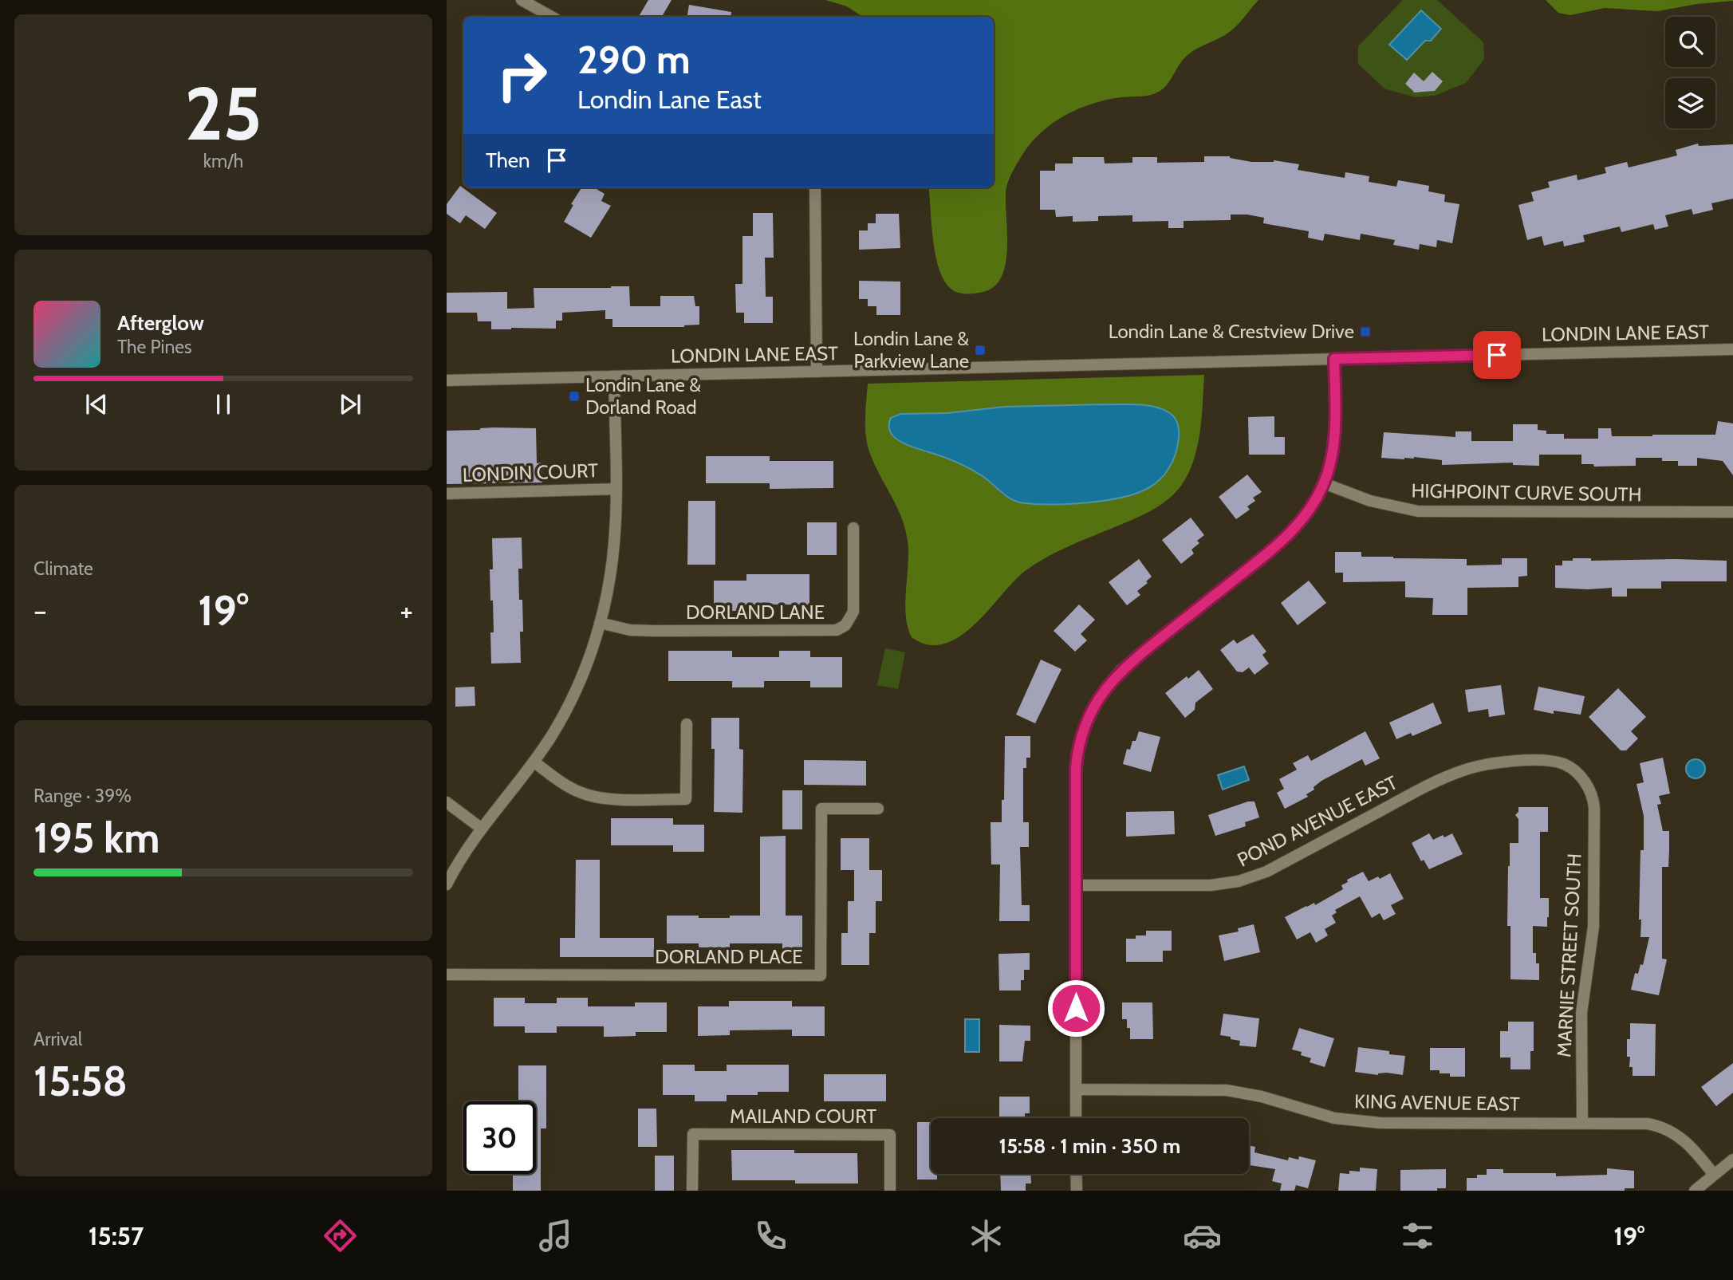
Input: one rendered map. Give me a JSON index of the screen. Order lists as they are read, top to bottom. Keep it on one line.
{"streets":{"street":["LONDIN LANE EAST","LONDIN COURT","HIGHPOINT CURVE SOUTH","DORLAND LANE","POND AVENUE EAST","MARNIE STREET SOUTH","DORLAND PLACE","KING AVENUE EAST","MAILAND COURT"]},"crossings":[["POND AVENUE EAST","MARNIE STREET SOUTH"],["MARNIE STREET SOUTH","KING AVENUE EAST"]],"places":{"transit":["Londin Lane & Crestview Drive","Londin Lane & Parkview Lane","Londin Lane & Dorland Road"]},"page":{"tile":[["25","km/h"],"Climate",["Range · 39%","195 km"],["Arrival","15:58"]],"turn":["290 m","Londin Lane East"],"then":"Then","song":["Afterglow","The Pines"],"heat":["−","19°","+"],"limit":"30","trip":"15:58 · 1 min · 350 m","tabs":["15:57","19°"]}}
